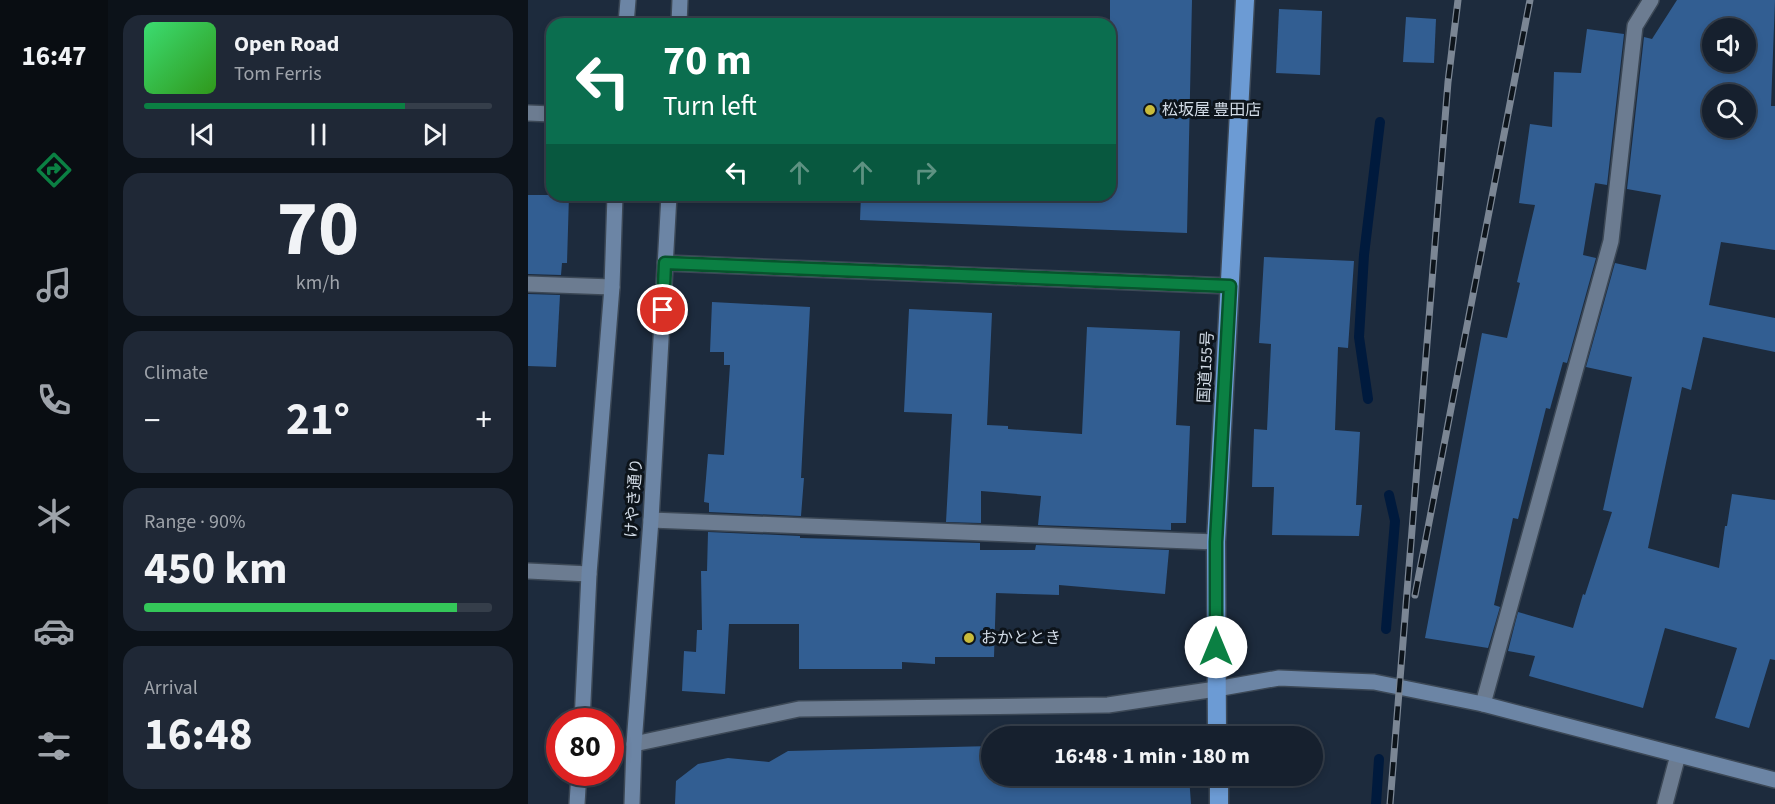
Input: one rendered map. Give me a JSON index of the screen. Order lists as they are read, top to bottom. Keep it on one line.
{"streets":{"highway":["国道155号"],"street":["けやき通り"]},"places":["松坂屋 豊田店","おかととき"],"page":{"tabs":"16:47","turn":["70 m","Turn left"],"song":["Open Road","Tom Ferris"],"tile":[["70","km/h"],"Climate",["Range · 90%","450 km"],["Arrival","16:48"]],"heat":["−","21°","+"],"limit":"80","trip":"16:48 · 1 min · 180 m"}}
